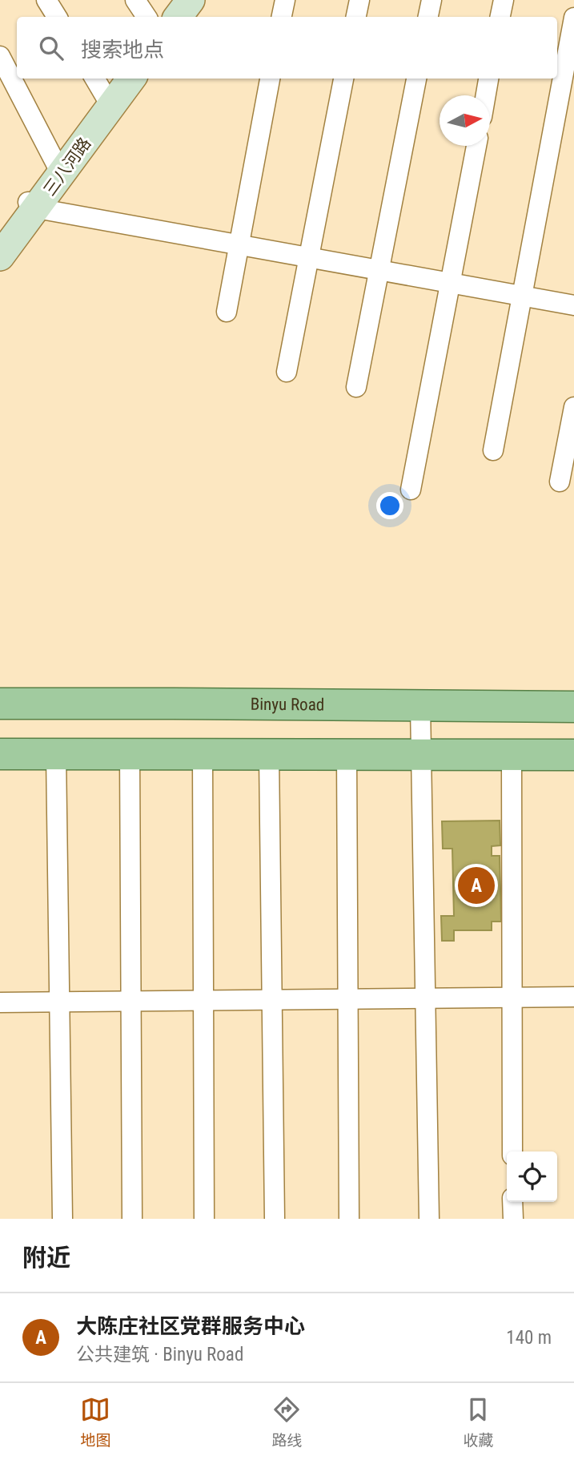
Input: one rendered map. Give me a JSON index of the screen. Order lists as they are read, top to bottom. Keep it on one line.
{"streets":{"main road":["Binyu Road"],"street":["三八河路"]},"north":"right","page":{"search":"搜索地点","pins":"A","heading":"附近","list":[{"mark":"A","name":"大陈庄社区党群服务中心","note":"公共建筑 · Binyu Road","value":"140 m"}],"nav":["地图","路线","收藏"]}}
